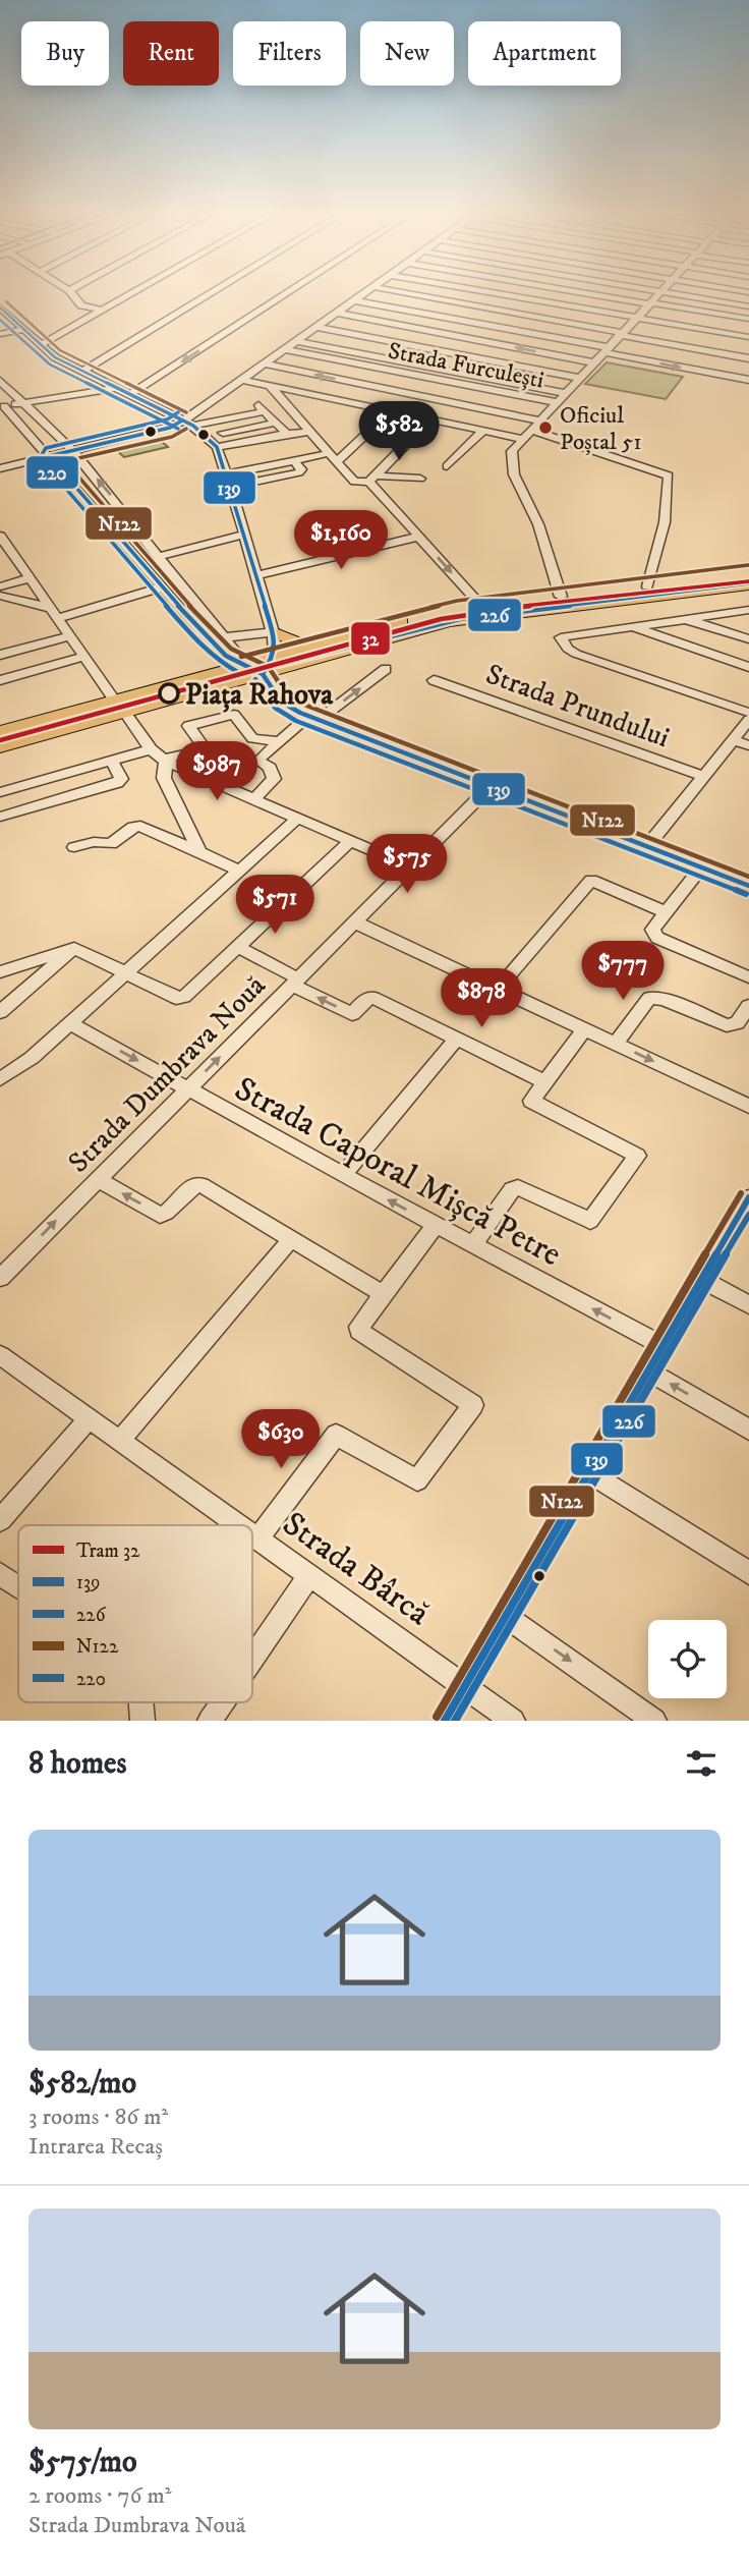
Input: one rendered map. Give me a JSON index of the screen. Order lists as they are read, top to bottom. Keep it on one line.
{"streets":{"street":["Strada Furculești","Strada Prundului","Strada Dumbrava Nouă","Strada Caporal Mișcă Petre","Strada Bârcă"]},"crossings":[["Strada Dumbrava Nouă","Strada Caporal Mișcă Petre"]],"places":["Oficiul Poștal 51","Piața Rahova"],"lines":["transit line N122","transit line 139","transit line 220","tram line 32","transit line 226"],"legend":["Tram 32","139","226","N122","220"],"page":{"chip":["Buy","Rent","Filters","New","Apartment"],"price":["$582","$1,160","$987","$575","$571","$777","$878","$630"],"heading":"8 homes","list":[{"name":"$582/mo","note":"3 rooms · 86 m² · Intrarea Recaș"},{"name":"$575/mo","note":"2 rooms · 76 m² · Strada Dumbrava Nouă"}]}}
